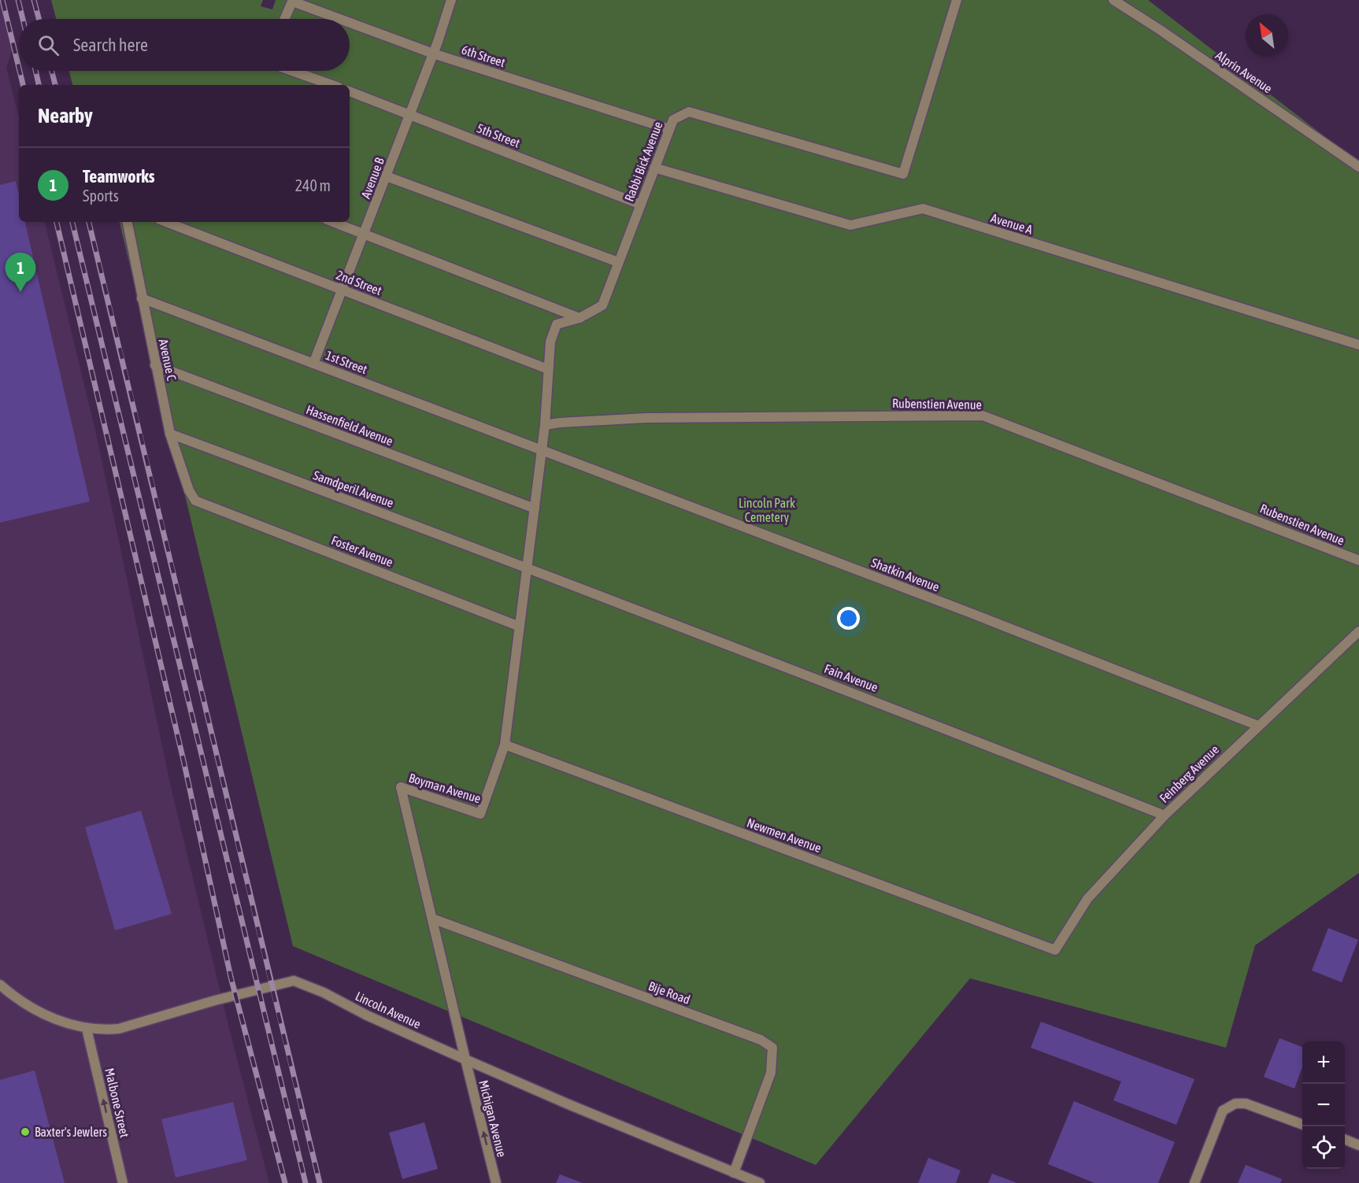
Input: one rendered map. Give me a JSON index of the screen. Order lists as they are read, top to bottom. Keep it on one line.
{"streets":{"street":["6th Street","Alprin Avenue","5th Street","Rabbi Bick Avenue","Avenue B","Avenue A","2nd Street","Avenue C","1st Street","Rubenstien Avenue","Hassenfield Avenue","Samdperil Avenue","Foster Avenue","Shatkin Avenue","Fain Avenue","Feinberg Avenue","Boyman Avenue","Newmen Avenue","Bije Road","Lincoln Avenue","Malbone Street","Michigan Avenue"]},"crossings":[["6th Street","Rabbi Bick Avenue"],["6th Street","Avenue B"],["5th Street","Rabbi Bick Avenue"],["5th Street","Avenue B"],["Rabbi Bick Avenue","Avenue A"],["Rabbi Bick Avenue","2nd Street"],["Rabbi Bick Avenue","1st Street"],["Rabbi Bick Avenue","Rubenstien Avenue"],["Rabbi Bick Avenue","Hassenfield Avenue"],["Rabbi Bick Avenue","Samdperil Avenue"],["Rabbi Bick Avenue","Shatkin Avenue"],["Rabbi Bick Avenue","Fain Avenue"],["Rabbi Bick Avenue","Boyman Avenue"],["Avenue B","2nd Street"],["Avenue B","1st Street"],["Avenue C","1st Street"],["Avenue C","Hassenfield Avenue"],["Avenue C","Samdperil Avenue"],["Avenue C","Foster Avenue"],["1st Street","Shatkin Avenue"],["Samdperil Avenue","Fain Avenue"],["Samdperil Avenue","Boyman Avenue"],["Foster Avenue","Boyman Avenue"],["Shatkin Avenue","Feinberg Avenue"],["Fain Avenue","Feinberg Avenue"],["Fain Avenue","Boyman Avenue"],["Feinberg Avenue","Newmen Avenue"],["Boyman Avenue","Newmen Avenue"],["Boyman Avenue","Bije Road"],["Boyman Avenue","Lincoln Avenue"],["Boyman Avenue","Michigan Avenue"],["Bije Road","Lincoln Avenue"],["Lincoln Avenue","Malbone Street"],["Lincoln Avenue","Michigan Avenue"]],"one_way":["Malbone Street","Michigan Avenue"],"parks":["Lincoln Park Cemetery"],"places":["Baxter's Jewlers"],"north":"top left","page":{"search":"Search here","heading":"Nearby","list":[{"mark":"1","name":"Teamworks","note":"Sports","value":"240 m"}],"pins":"1","map_buttons":["+","−"]}}
